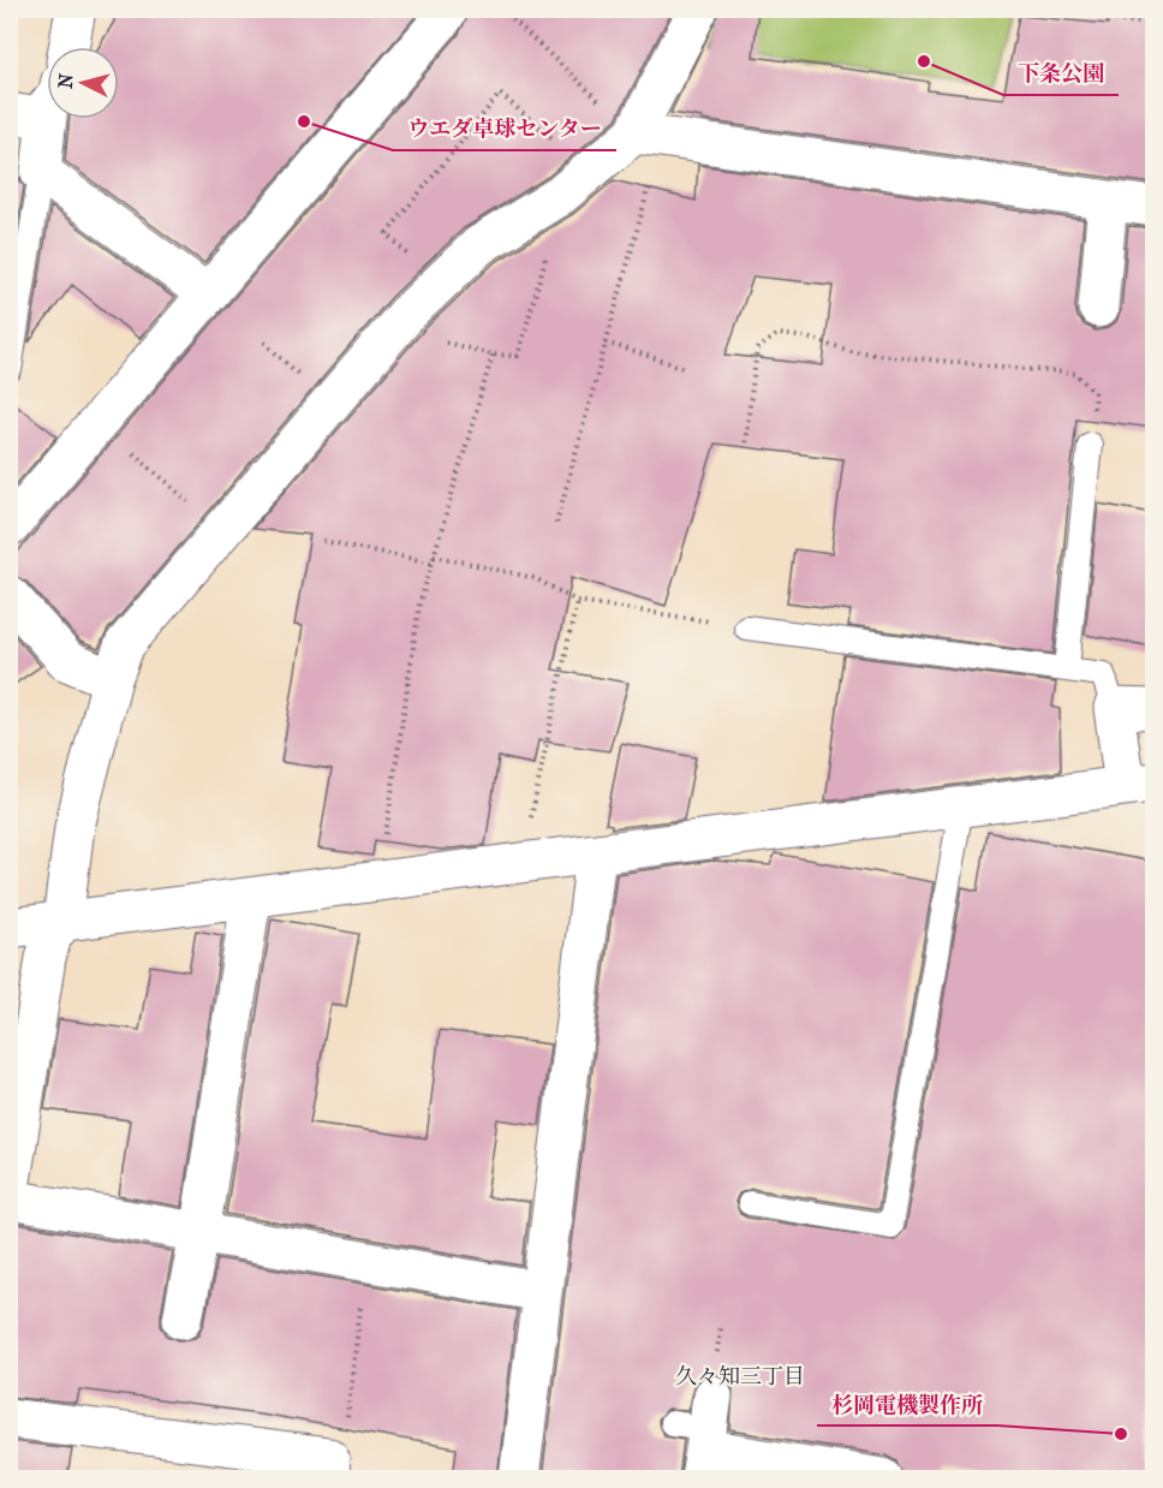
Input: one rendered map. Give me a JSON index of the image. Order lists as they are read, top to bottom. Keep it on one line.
{"districts":["久々知三丁目"],"places":["下条公園","ウエダ卓球センター","杉岡電機製作所"],"north":"left"}
